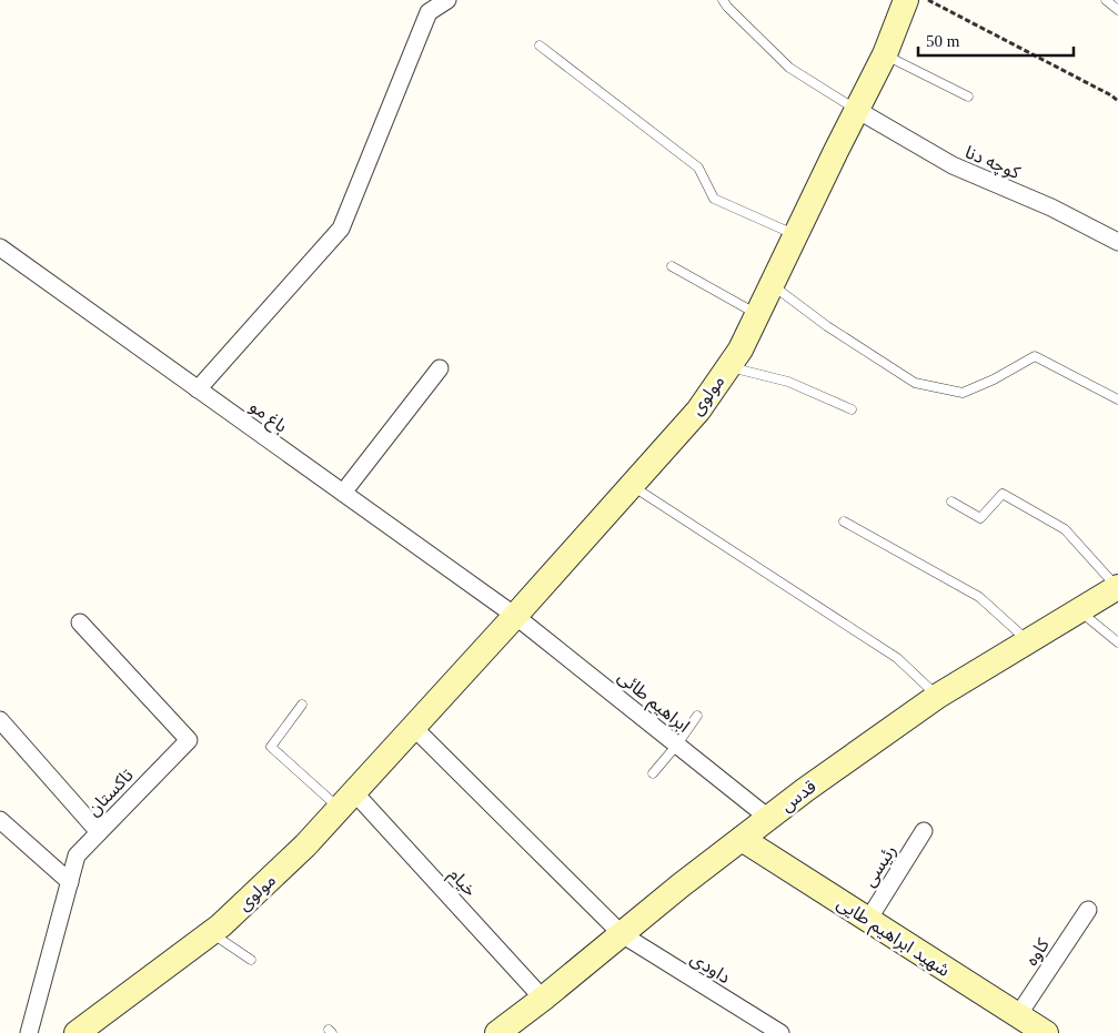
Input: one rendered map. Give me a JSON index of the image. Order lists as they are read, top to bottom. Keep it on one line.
{"streets":{"street":["کوچه دنا","مولوی","باغ مو","ابراهیم طائی","تاکستان","قدس","رئیسی","خیام","شهید ابراهیم طایی","کاوه","داودی"]},"crossings":[["کوچه دنا","مولوی"],["مولوی","باغ مو"],["مولوی","ابراهیم طائی"],["مولوی","خیام"],["باغ مو","ابراهیم طائی"],["ابراهیم طائی","قدس"],["قدس","خیام"],["قدس","شهید ابراهیم طایی"],["قدس","داودی"],["رئیسی","شهید ابراهیم طایی"],["شهید ابراهیم طایی","کاوه"]],"scale_bar":"50 m"}
